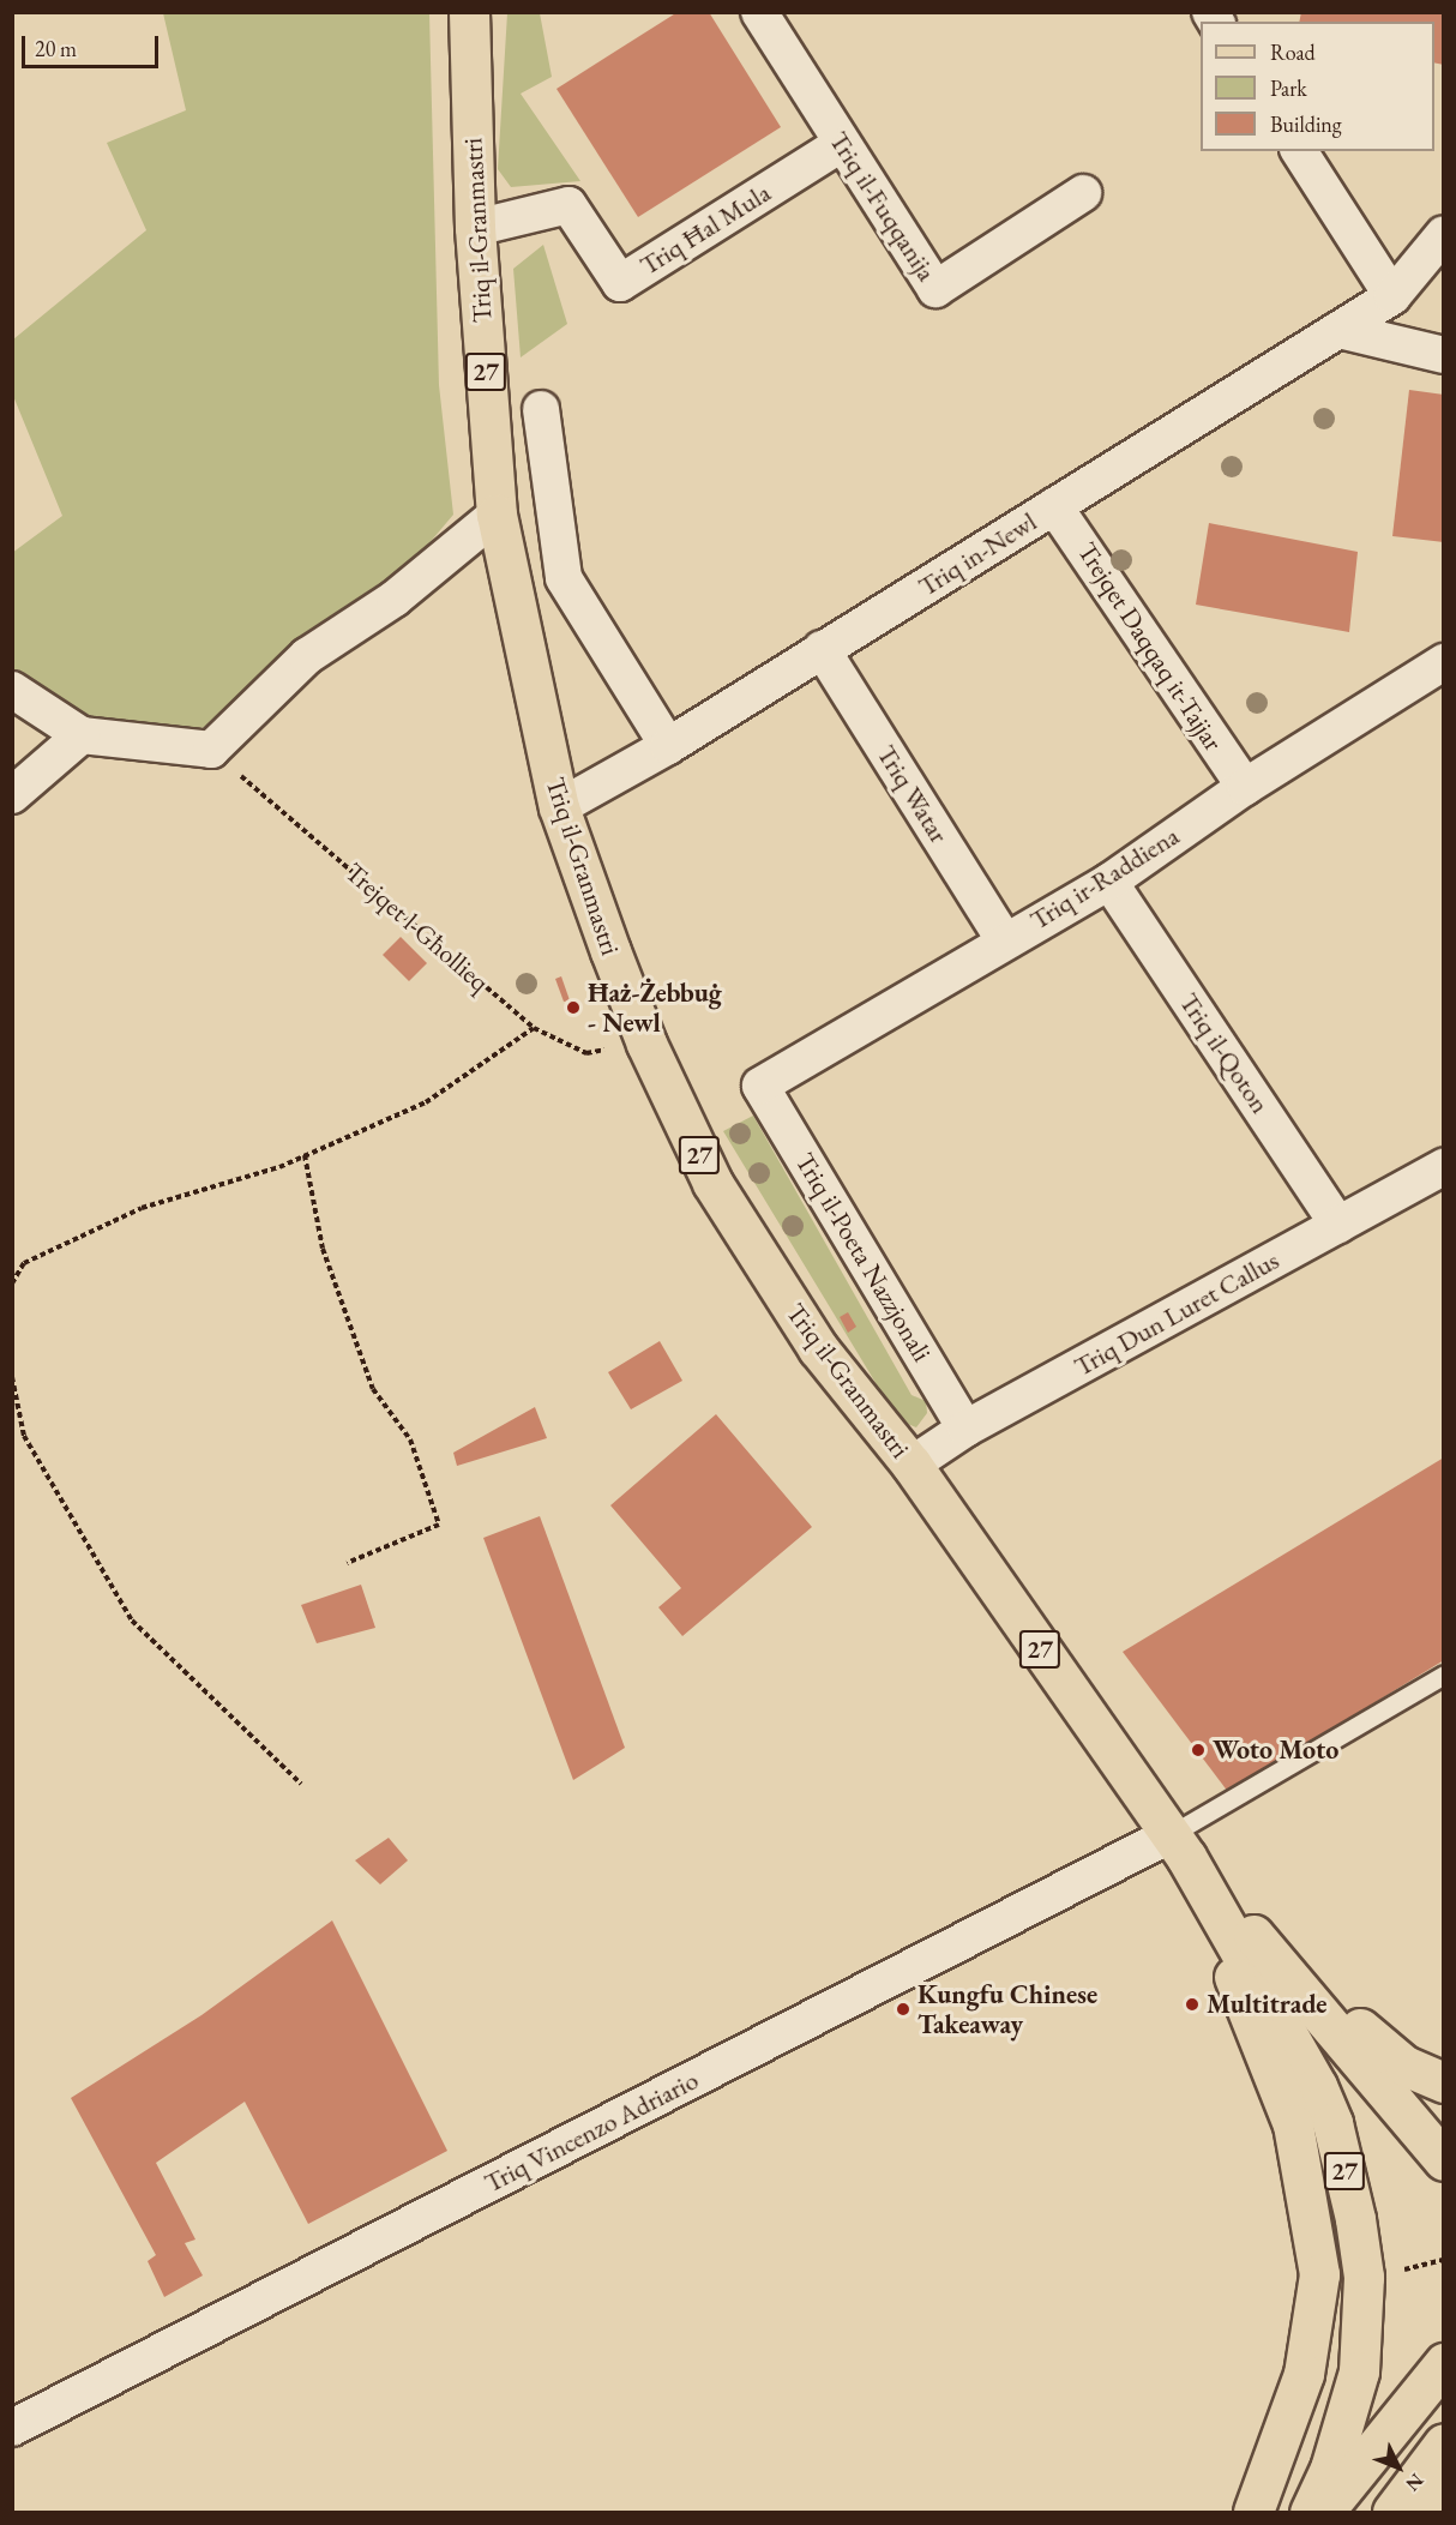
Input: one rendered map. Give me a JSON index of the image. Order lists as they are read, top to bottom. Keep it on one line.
{"streets":{"main road":["Triq il-Granmastri","27"],"street":["Triq il-Fuqqanija","Triq Ħal Mula","Triq in-Newl","Trejqet Daqqaq it-Tajjar","Triq Watar","Triq ir-Raddiena","Triq il-Qoton","Triq il-Poeta Nazzjonali","Triq Dun Luret Callus","Triq Vincenzo Adriario"],"path":["Trejqet l-Għollieq"]},"crossings":[["Triq il-Fuqqanija","Triq Ħal Mula"],["Triq Ħal Mula","Triq il-Granmastri"],["Triq il-Granmastri","27"],["Triq il-Granmastri","Triq in-Newl"],["Triq il-Granmastri","Trejqet l-Għollieq"],["Triq il-Granmastri","Triq Dun Luret Callus"],["Triq il-Granmastri","Triq Vincenzo Adriario"],["27","Triq Vincenzo Adriario"],["Triq in-Newl","Trejqet Daqqaq it-Tajjar"],["Triq in-Newl","Triq Watar"],["Trejqet Daqqaq it-Tajjar","Triq ir-Raddiena"],["Triq Watar","Triq ir-Raddiena"],["Triq ir-Raddiena","Triq il-Qoton"],["Triq ir-Raddiena","Triq il-Poeta Nazzjonali"],["Triq il-Qoton","Triq Dun Luret Callus"],["Triq il-Poeta Nazzjonali","Triq Dun Luret Callus"]],"places":["Ħaż-Żebbuġ - Newl","Woto Moto","Multitrade","Kungfu Chinese Takeaway"],"legend":["Road","Park","Building"],"scale_bar":"20 m","north":"bottom right"}
